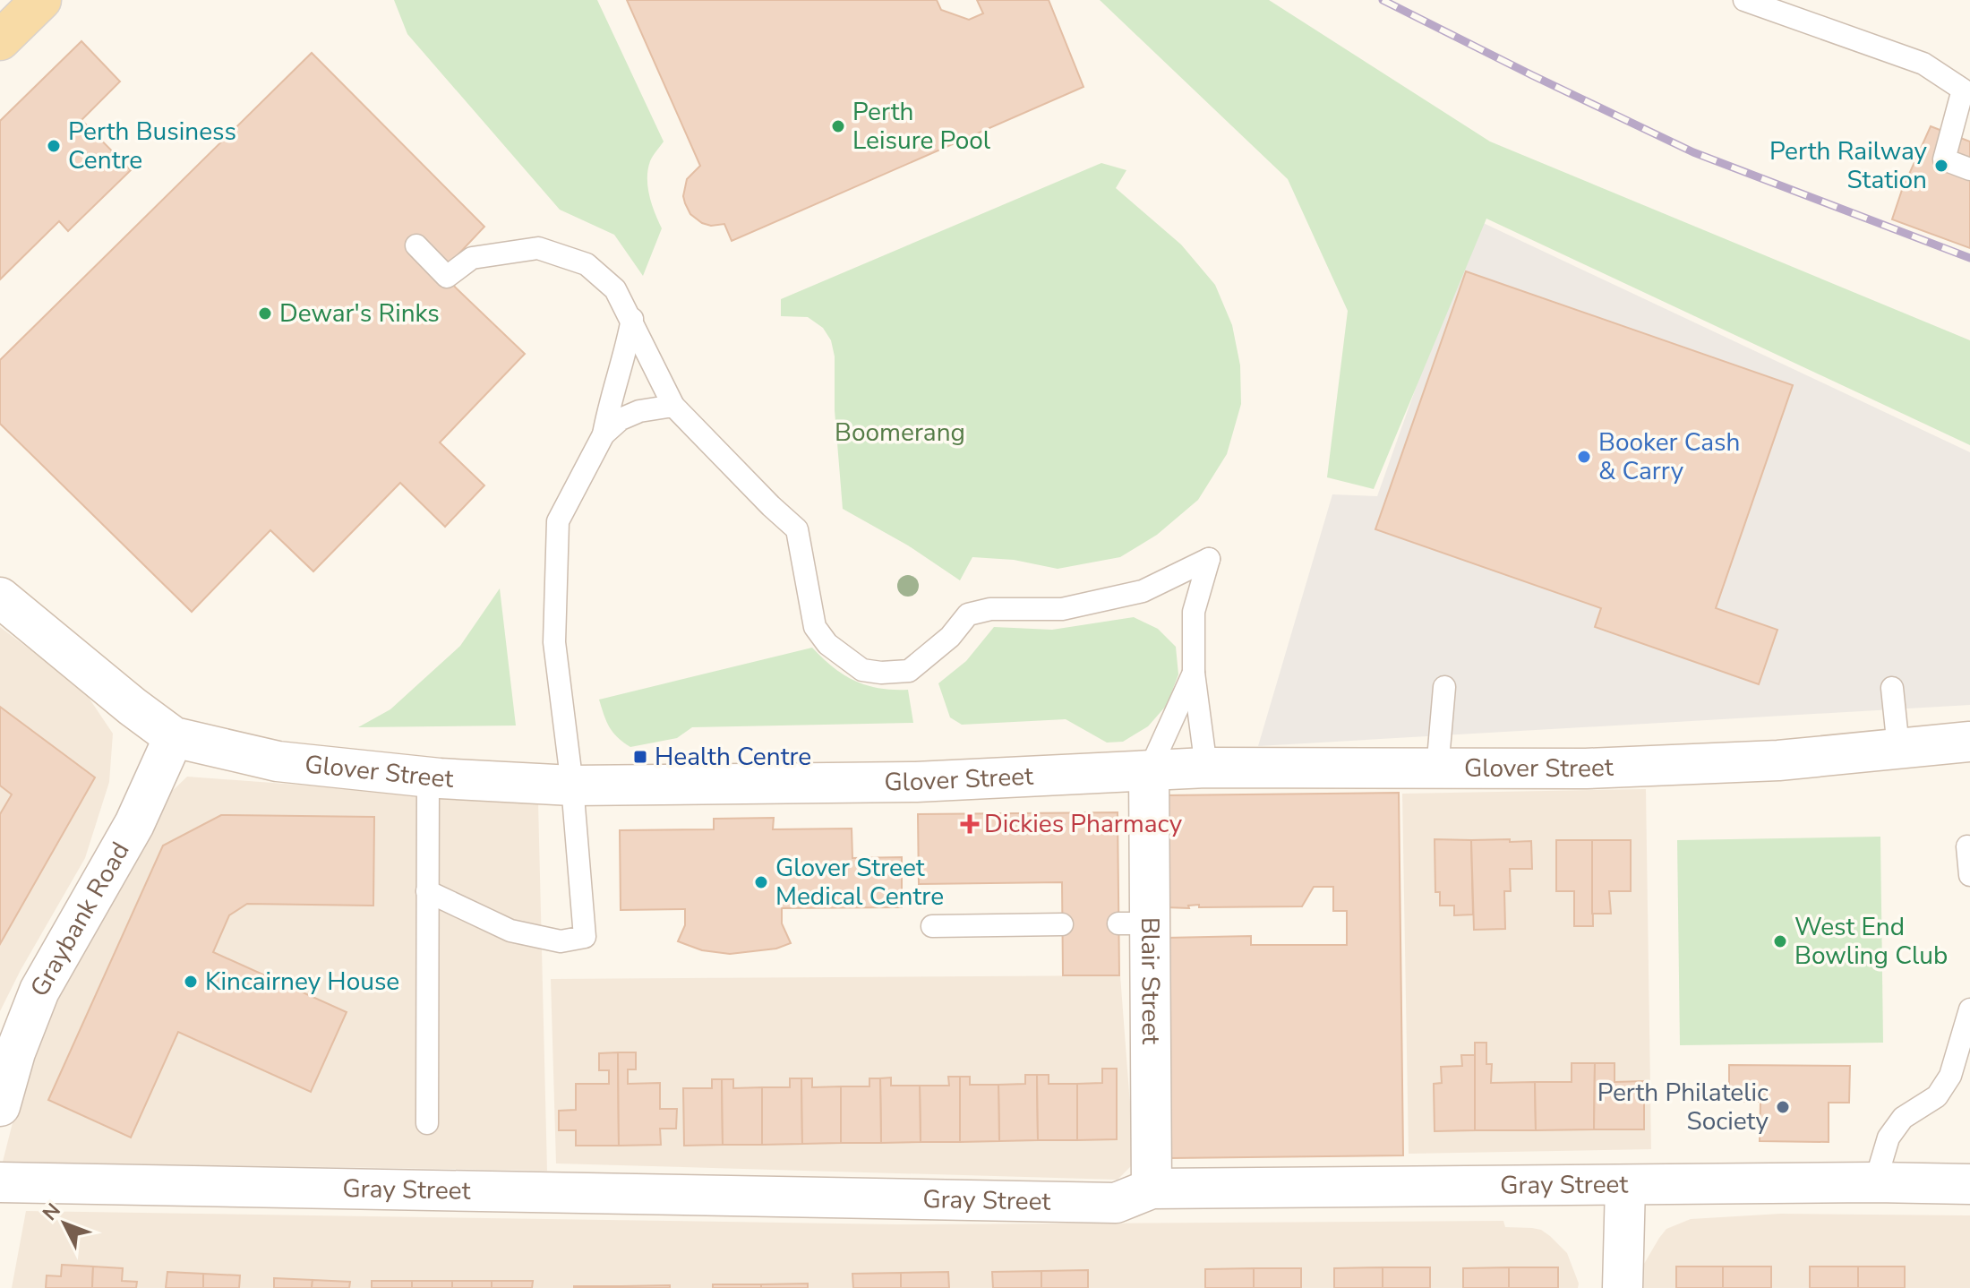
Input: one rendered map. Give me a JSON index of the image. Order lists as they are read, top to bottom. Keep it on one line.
{"streets":{"street":["Glover Street","Graybank Road","Blair Street","Gray Street"]},"crossings":[["Glover Street","Graybank Road"],["Glover Street","Blair Street"],["Blair Street","Gray Street"]],"parks":["Boomerang"],"places":{"other":["Perth Leisure Pool","Perth Business Centre","Perth Railway Station","Dewar's Rinks","Booker Cash & Carry","Glover Street Medical Centre","West End Bowling Club","Kincairney House","Perth Philatelic Society"],"transit":["Health Centre"],"health":["Dickies Pharmacy"]},"north":"top left"}
